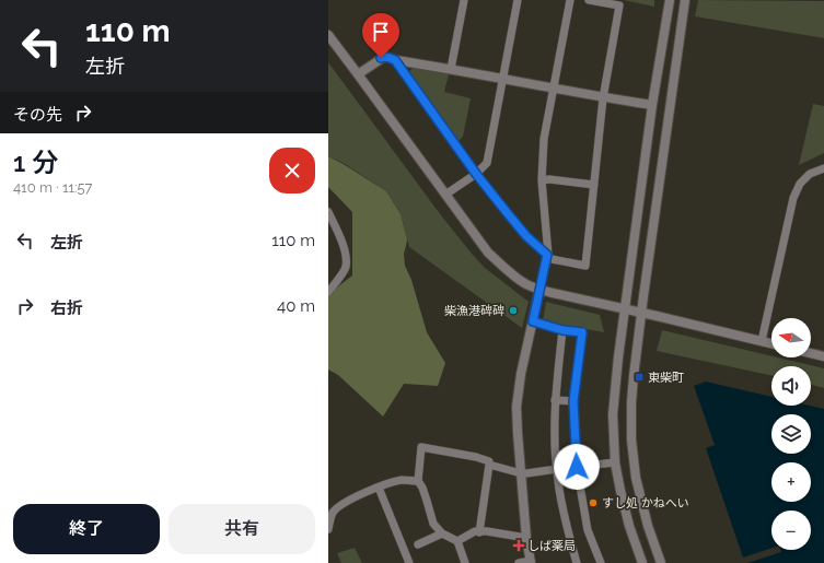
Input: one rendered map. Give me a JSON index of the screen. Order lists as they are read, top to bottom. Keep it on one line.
{"places":{"other":["柴漁港碑碑","すし処 かねへい"],"transit":["東柴町"],"health":["しば薬局"]},"north":"left","page":{"turn":["110 m","左折"],"then":"その先","heading":["1 分","410 m · 11:57"],"list":[{"name":"左折","value":"110 m"},{"name":"右折","value":"40 m"}],"map_buttons":["+","−"],"buttons":["終了","共有"]}}
